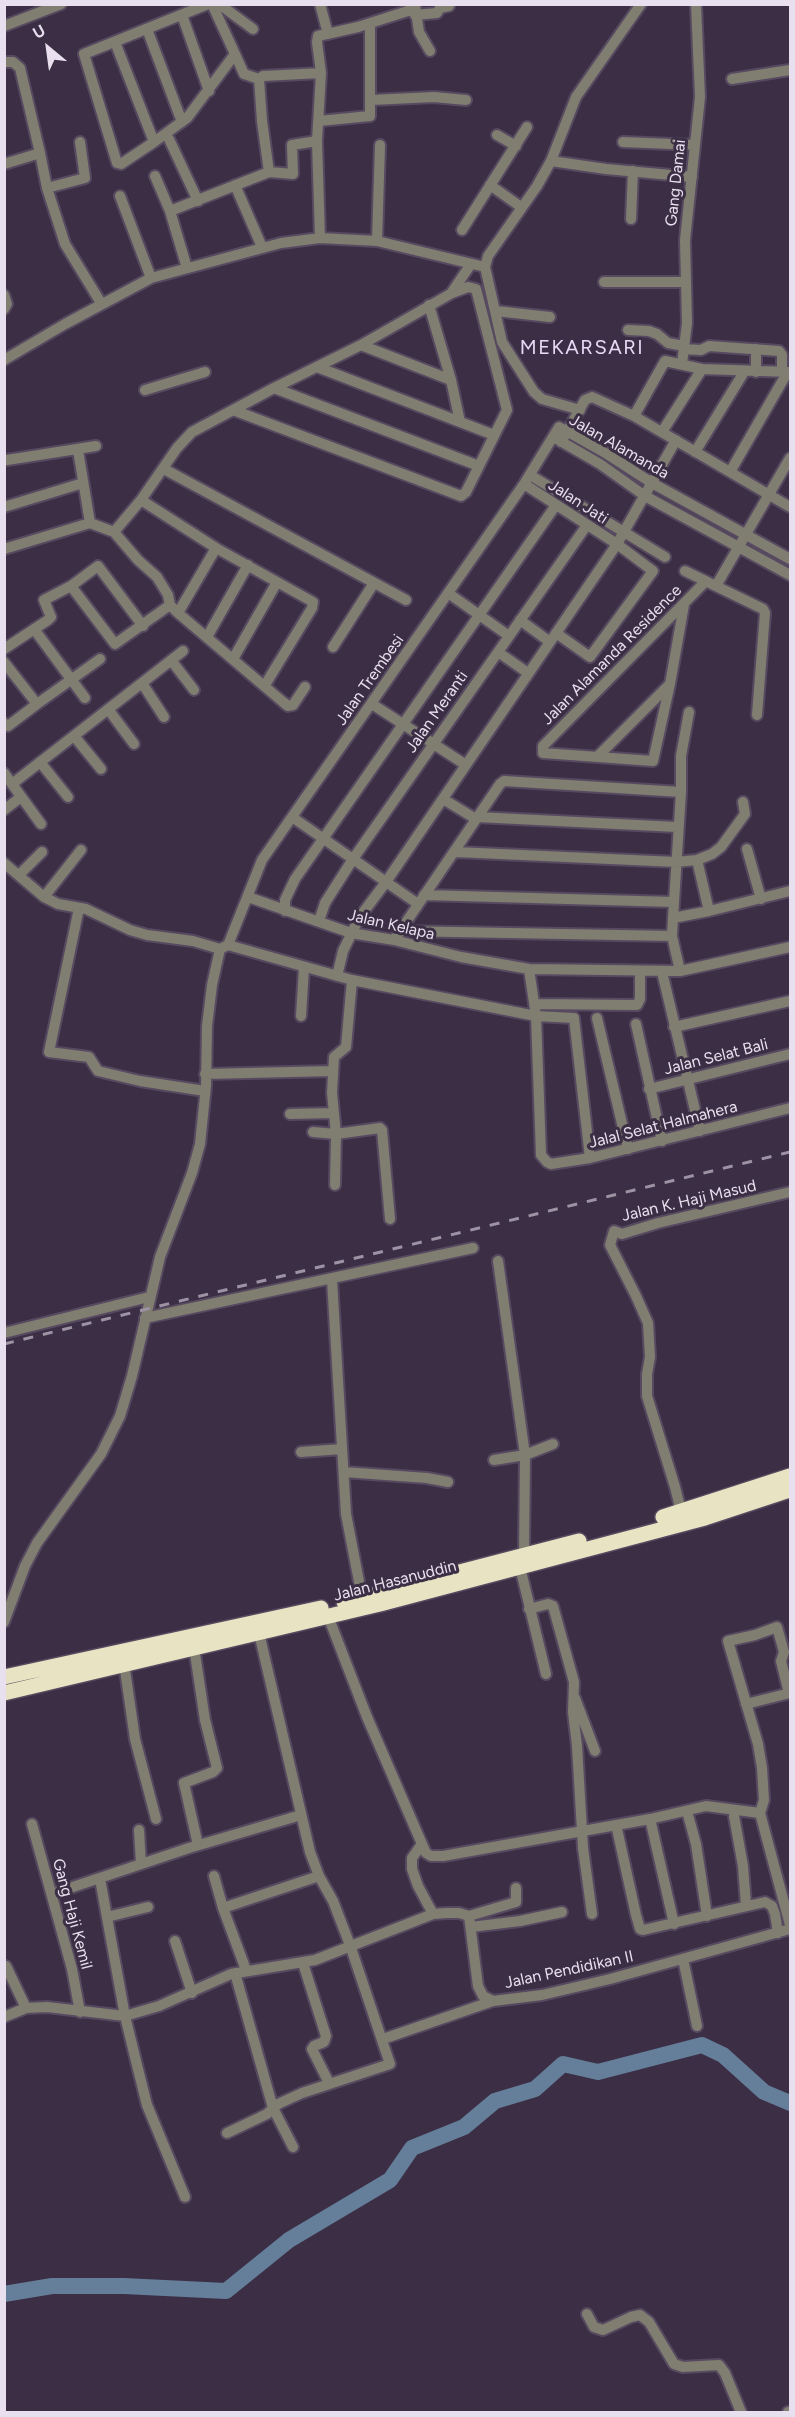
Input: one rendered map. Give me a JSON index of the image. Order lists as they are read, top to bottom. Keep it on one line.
{"streets":{"highway":["Jalan Hasanuddin"],"street":["Gang Damai","Jalan Alamanda","Jalan Jati","Jalan Alamanda Residence","Jalan Trembesi","Jalan Meranti","Jalan Kelapa","Jalan Selat Bali","Jalal Selat Halmahera","Jalan K. Haji Masud","Gang Haji Kemil","Jalan Pendidikan II"]},"crossings":[["Jalan Alamanda","Jalan Alamanda Residence"],["Jalan Alamanda","Jalan Trembesi"],["Jalan Jati","Jalan Trembesi"],["Jalan Jati","Jalan Meranti"],["Jalan Trembesi","Jalan Kelapa"],["Jalan Meranti","Jalan Kelapa"],["Jalan K. Haji Masud","Jalan Hasanuddin"]],"districts":["MEKARSARI"],"north":"top left"}
